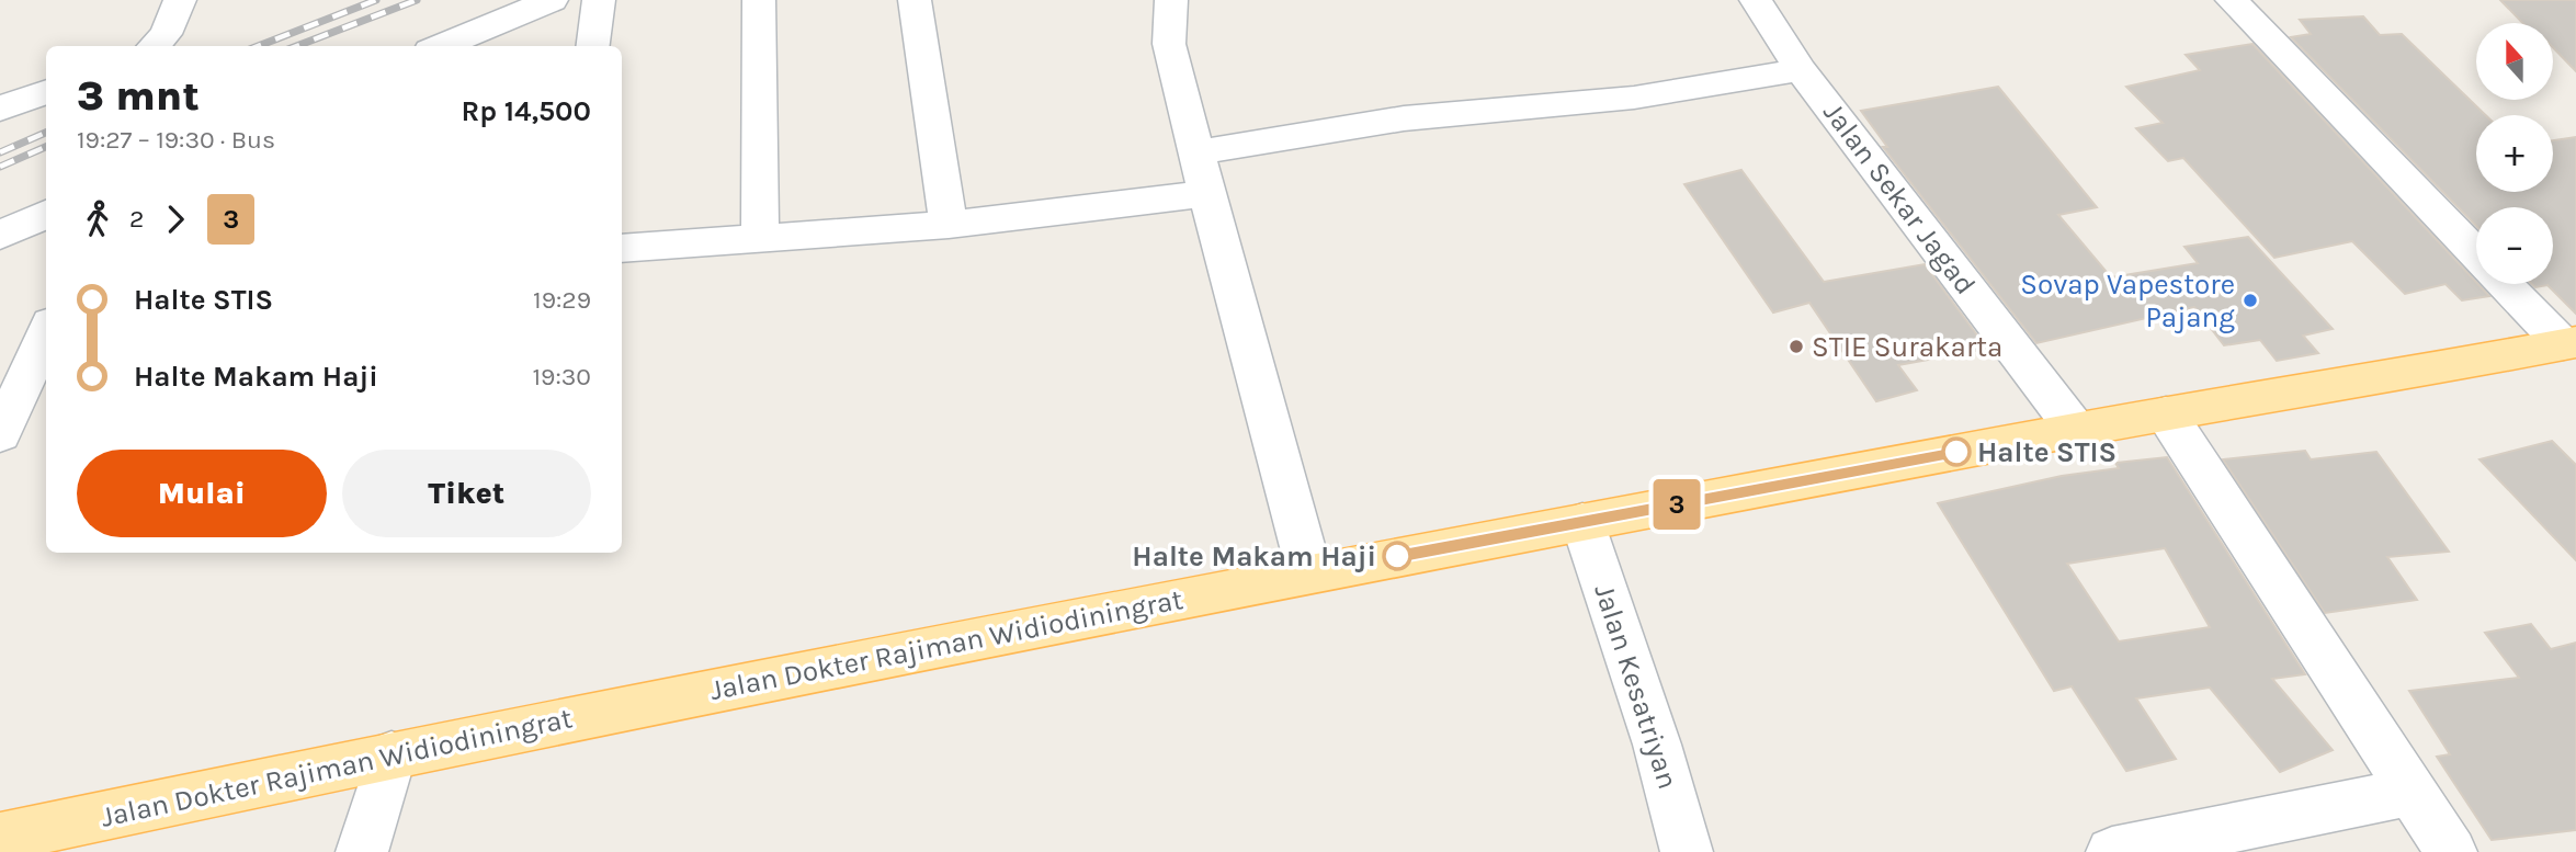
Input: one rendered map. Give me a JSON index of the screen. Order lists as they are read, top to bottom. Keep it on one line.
{"streets":{"main road":["Jalan Dokter Rajiman Widiodiningrat"],"street":["Jalan Sekar Jagad","Jalan Kesatriyan"]},"crossings":[["Jalan Sekar Jagad","Jalan Dokter Rajiman Widiodiningrat"],["Jalan Dokter Rajiman Widiodiningrat","Jalan Kesatriyan"]],"places":["Sovap Vapestore Pajang","STIE Surakarta","Halte STIS","Halte Makam Haji"],"lines":["bus line 3"],"north":"top","page":{"on_map":"3","map_buttons":["+","−"],"heading":["3 mnt","19:27 – 19:30 · Bus","Rp 14,500"],"legs":["2","3"],"list":[{"name":"Halte STIS","value":"19:29"},{"name":"Halte Makam Haji","value":"19:30"}],"buttons":["Mulai","Tiket"]}}
